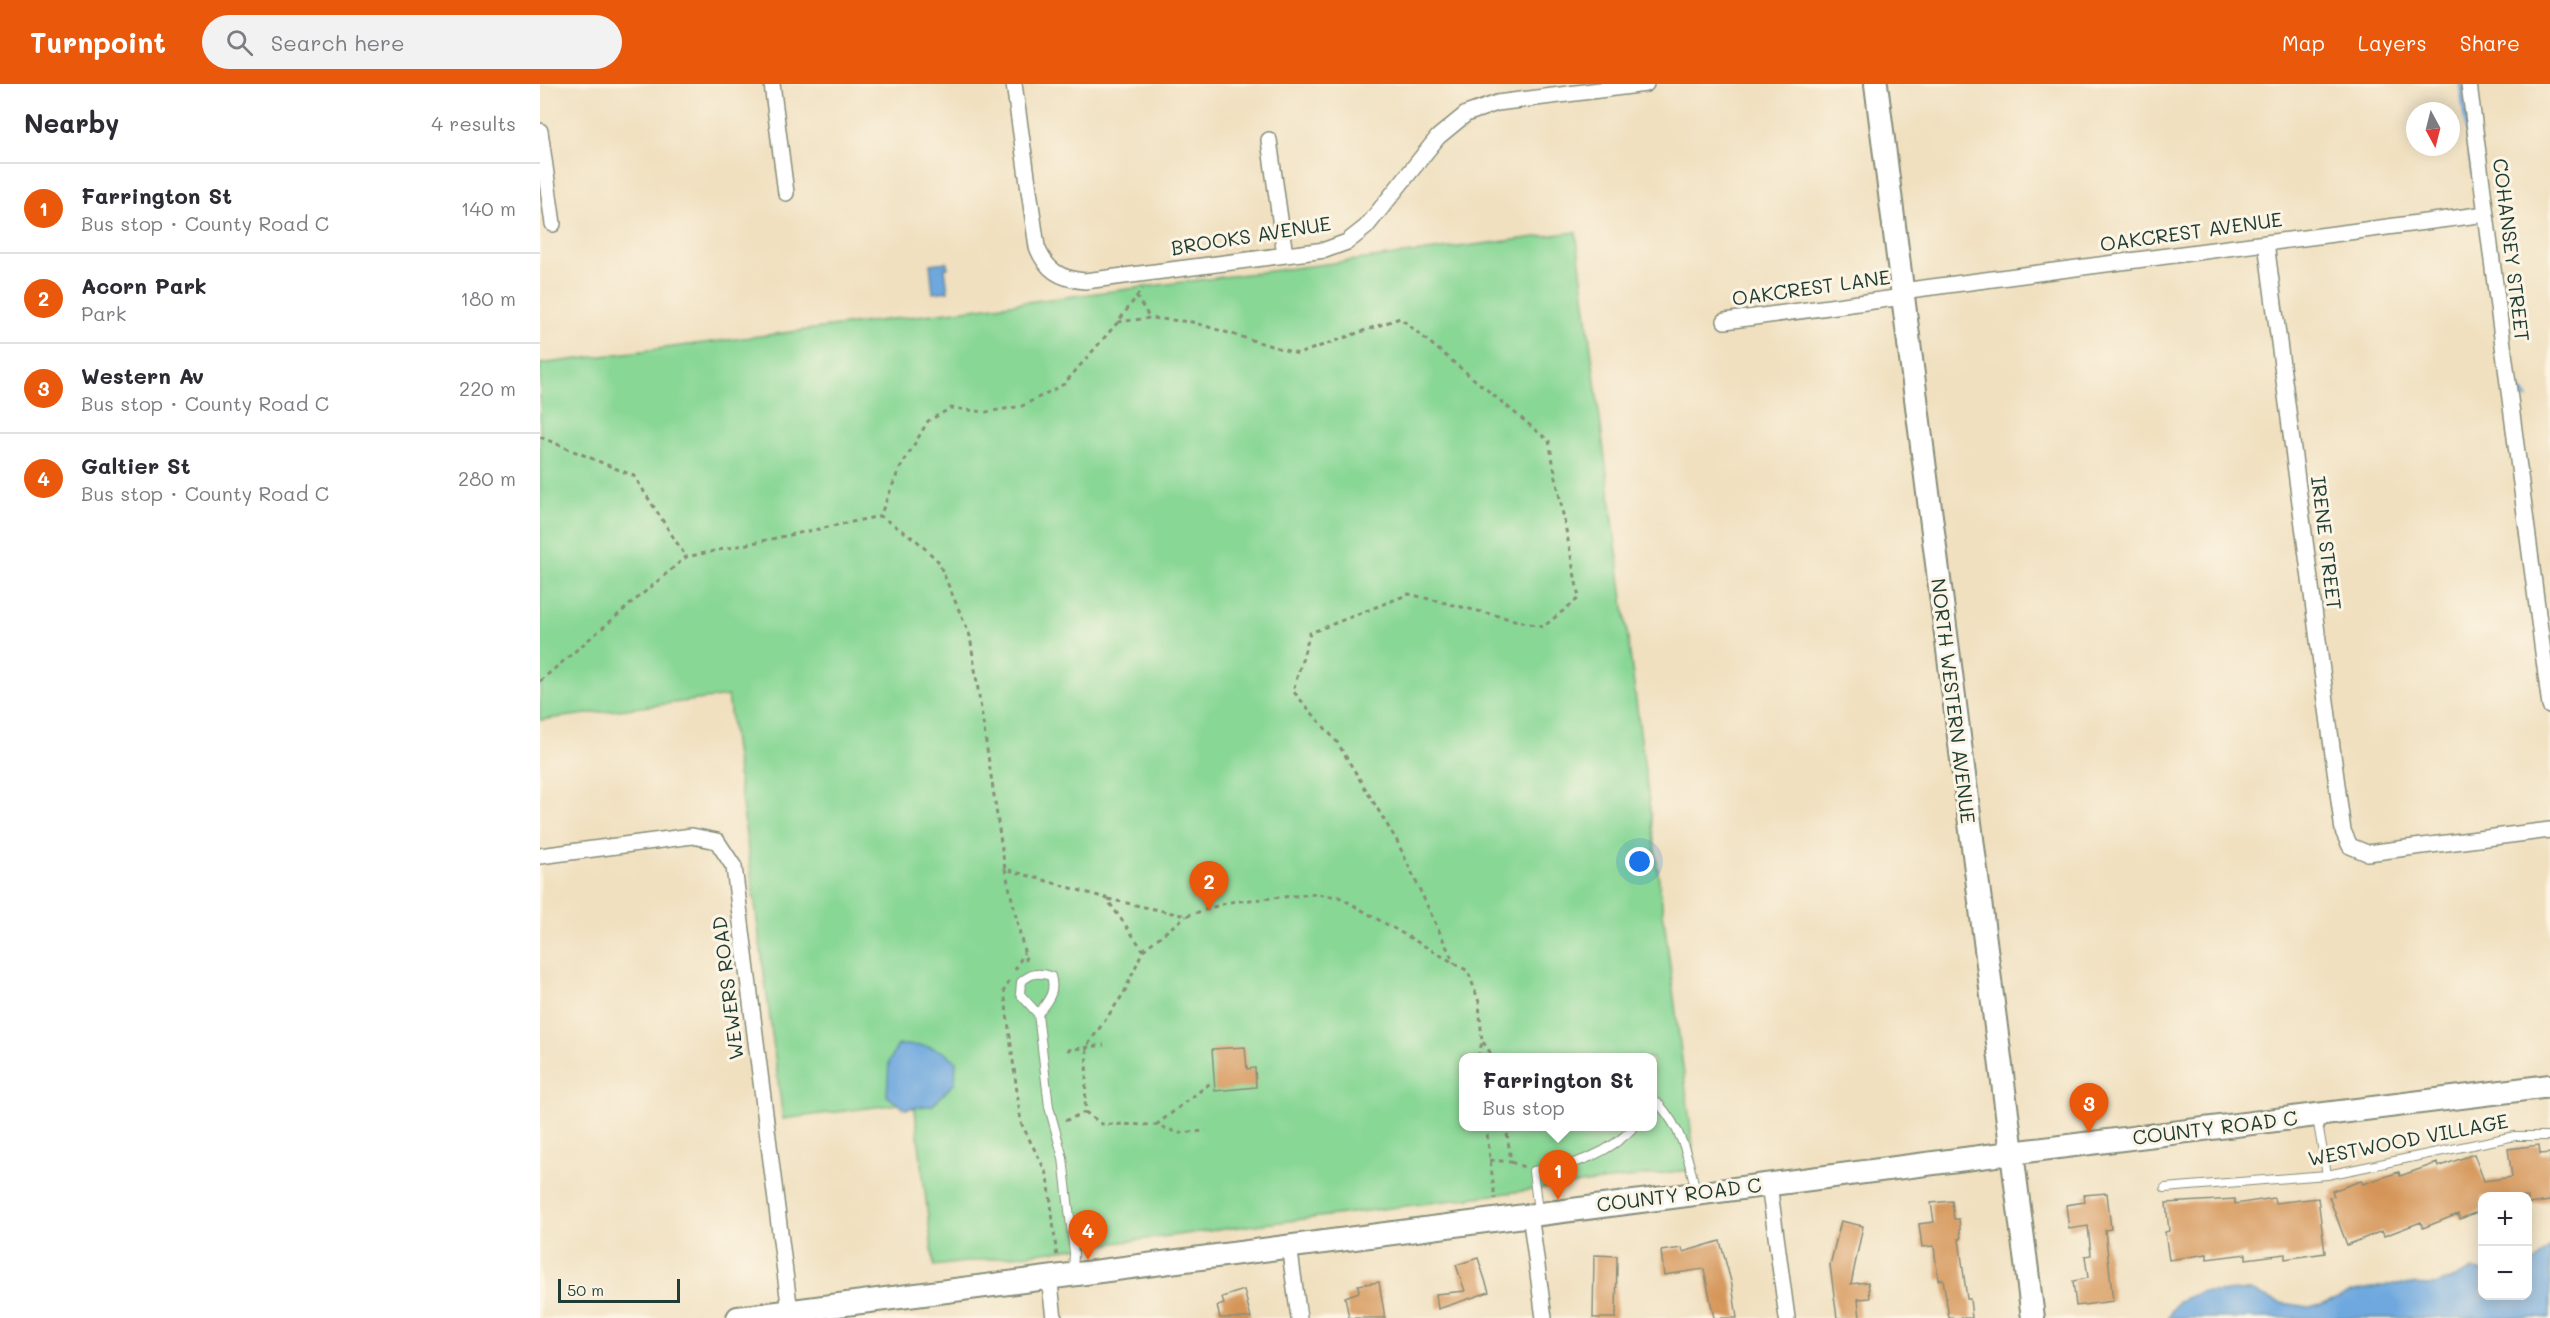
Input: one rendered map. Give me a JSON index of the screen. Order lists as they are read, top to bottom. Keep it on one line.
{"streets":{"main road":["NORTH WESTERN AVENUE","COUNTY ROAD C"],"street":["OAKCREST AVENUE","BROOKS AVENUE","COHANSEY STREET","OAKCREST LANE","IRENE STREET","WEWERS ROAD"],"lane":["WESTWOOD VILLAGE"]},"crossings":[["OAKCREST AVENUE","COHANSEY STREET"],["OAKCREST AVENUE","OAKCREST LANE"],["OAKCREST AVENUE","IRENE STREET"],["OAKCREST AVENUE","NORTH WESTERN AVENUE"],["OAKCREST LANE","NORTH WESTERN AVENUE"],["NORTH WESTERN AVENUE","COUNTY ROAD C"],["WEWERS ROAD","COUNTY ROAD C"]],"scale_bar":"50 m","north":"bottom","page":{"header":"Turnpoint","search":"Search here","nav":["Map","Layers","Share"],"heading":["Nearby","4 results"],"list":[{"mark":"1","name":"Farrington St","note":"Bus stop · County Road C","value":"140 m"},{"mark":"2","name":"Acorn Park","note":"Park","value":"180 m"},{"mark":"3","name":"Western Av","note":"Bus stop · County Road C","value":"220 m"},{"mark":"4","name":"Galtier St","note":"Bus stop · County Road C","value":"280 m"}],"pins":["2","3","1","4"],"popup":["Farrington St","Bus stop"],"map_buttons":["+","−"],"scale":"50 m"}}
